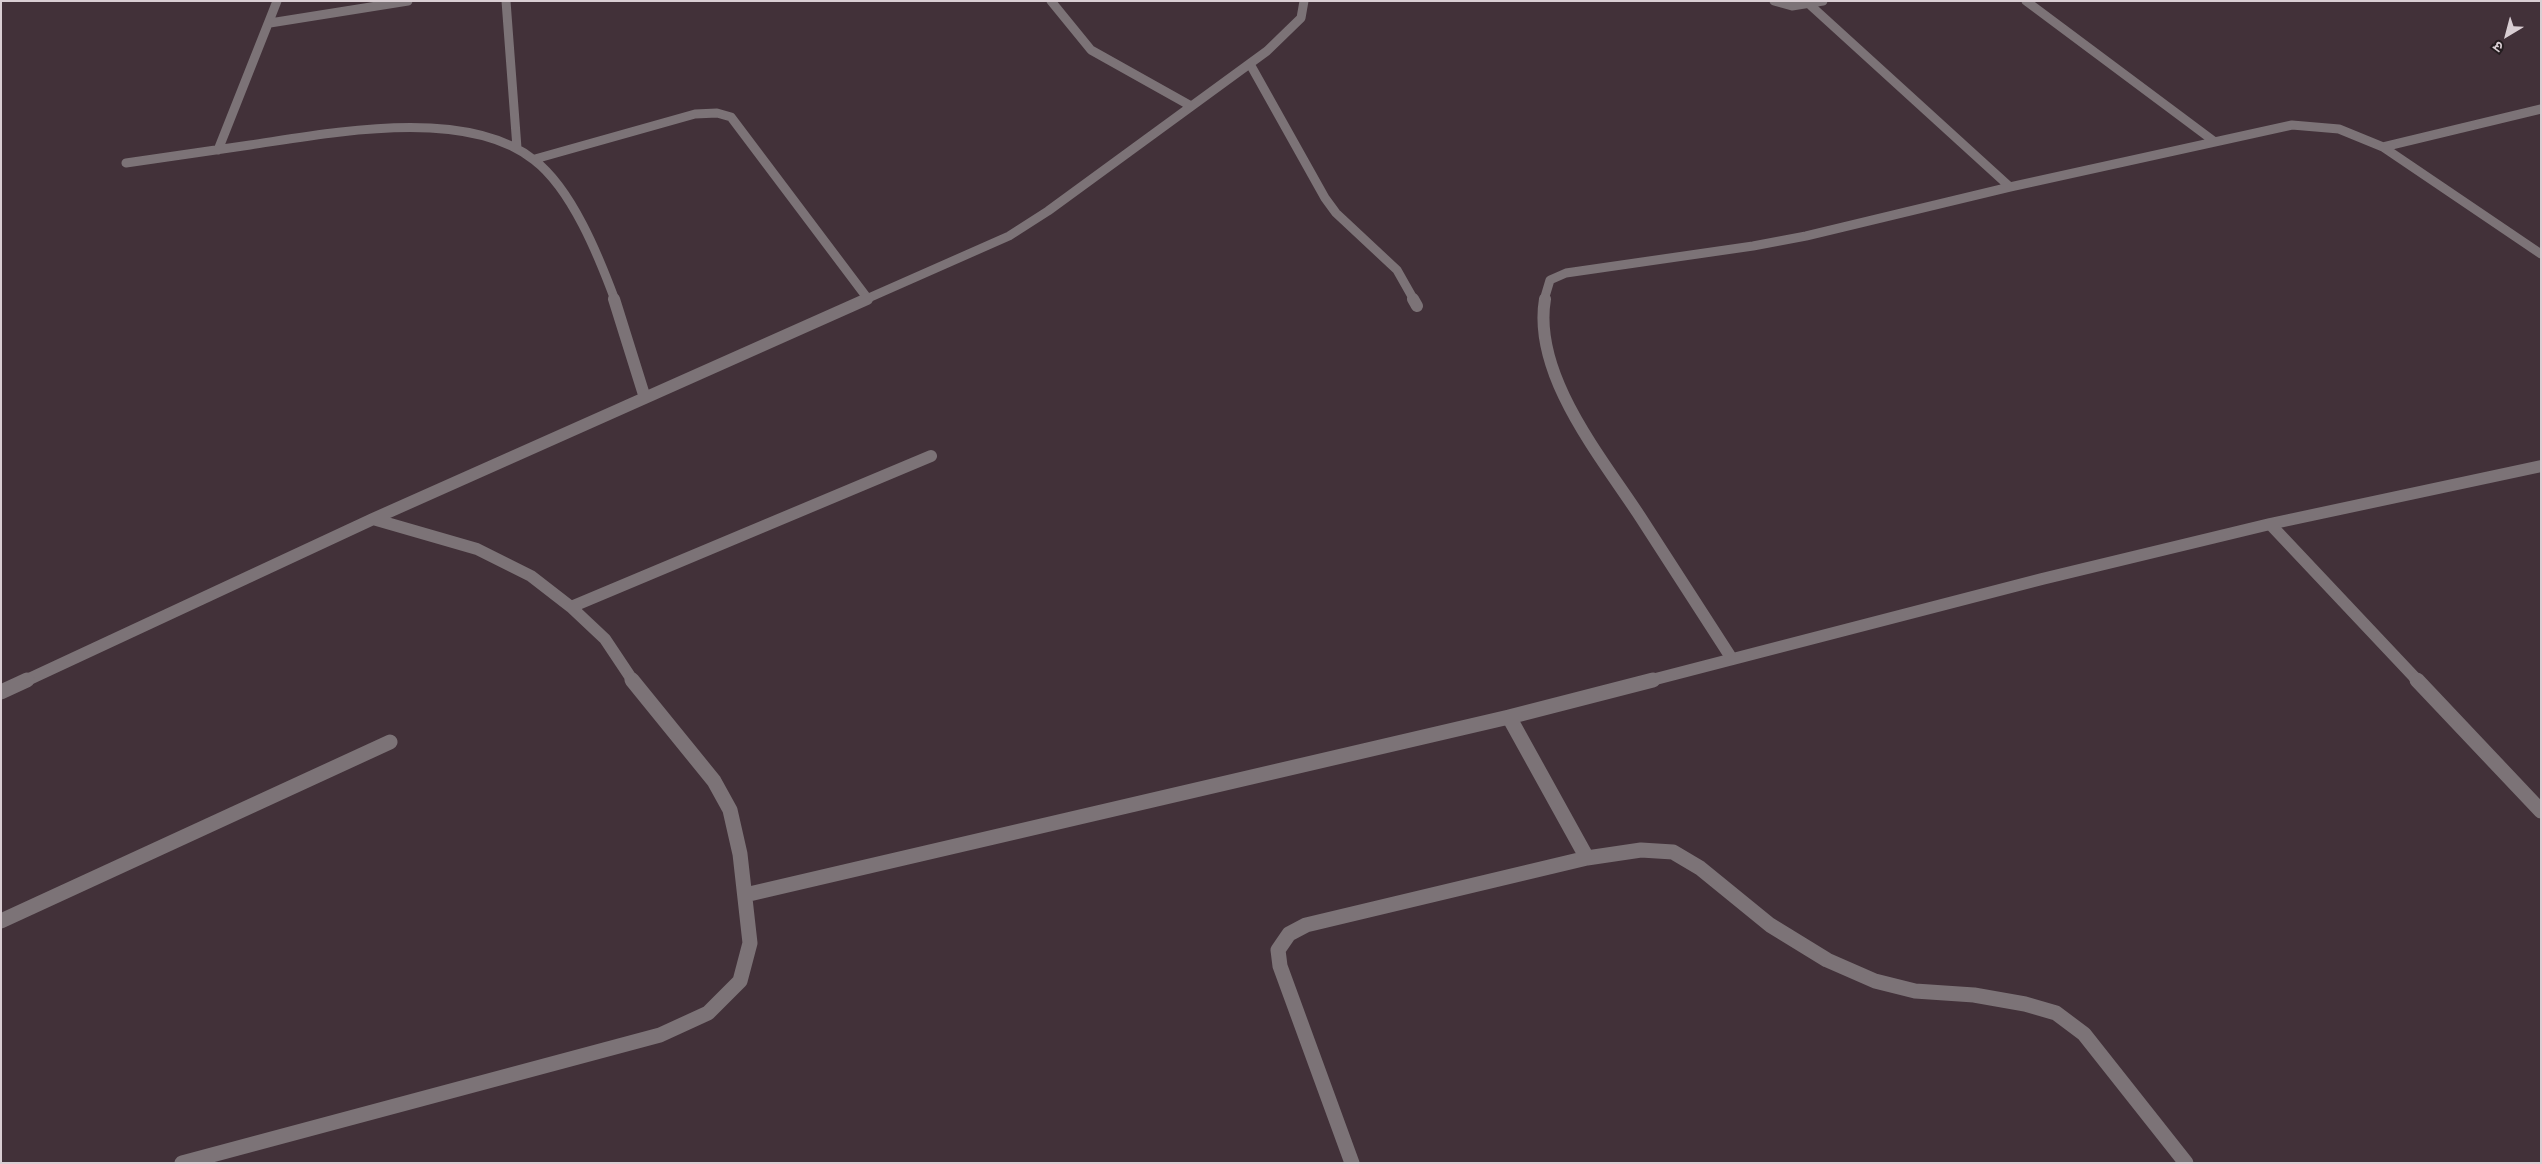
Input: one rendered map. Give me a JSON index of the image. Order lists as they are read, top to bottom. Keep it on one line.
{"north":"bottom left"}
